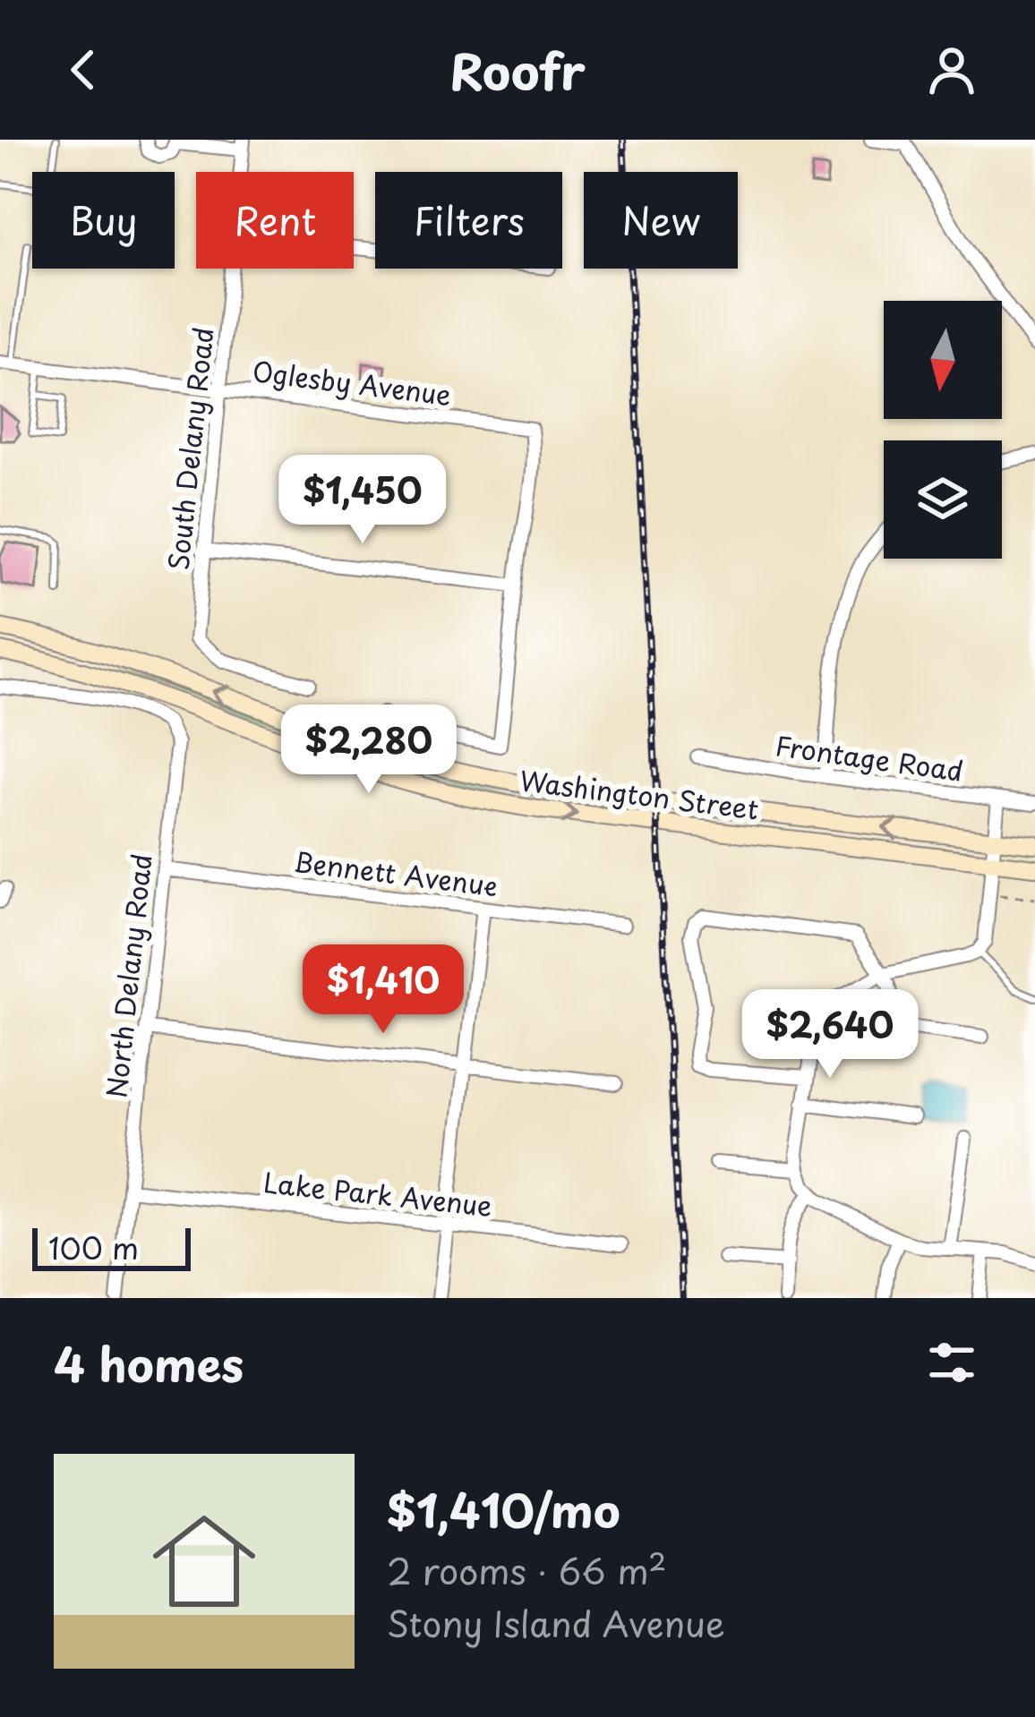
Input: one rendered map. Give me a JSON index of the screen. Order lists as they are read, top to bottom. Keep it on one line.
{"streets":{"main road":["Washington Street"],"street":["Oglesby Avenue","South Delany Road","Frontage Road","Bennett Avenue","North Delany Road","Lake Park Avenue"]},"crossings":[["Oglesby Avenue","South Delany Road"],["Bennett Avenue","North Delany Road"],["North Delany Road","Lake Park Avenue"]],"scale_bar":"100 m","north":"bottom","page":{"header":"Roofr","chip":["Buy","Rent","Filters","New"],"price":["$1,450","$2,280","$1,410","$2,640"],"scale":"100 m","heading":"4 homes","list":[{"name":"$1,410/mo","note":"2 rooms · 66 m² · Stony Island Avenue"}]}}
